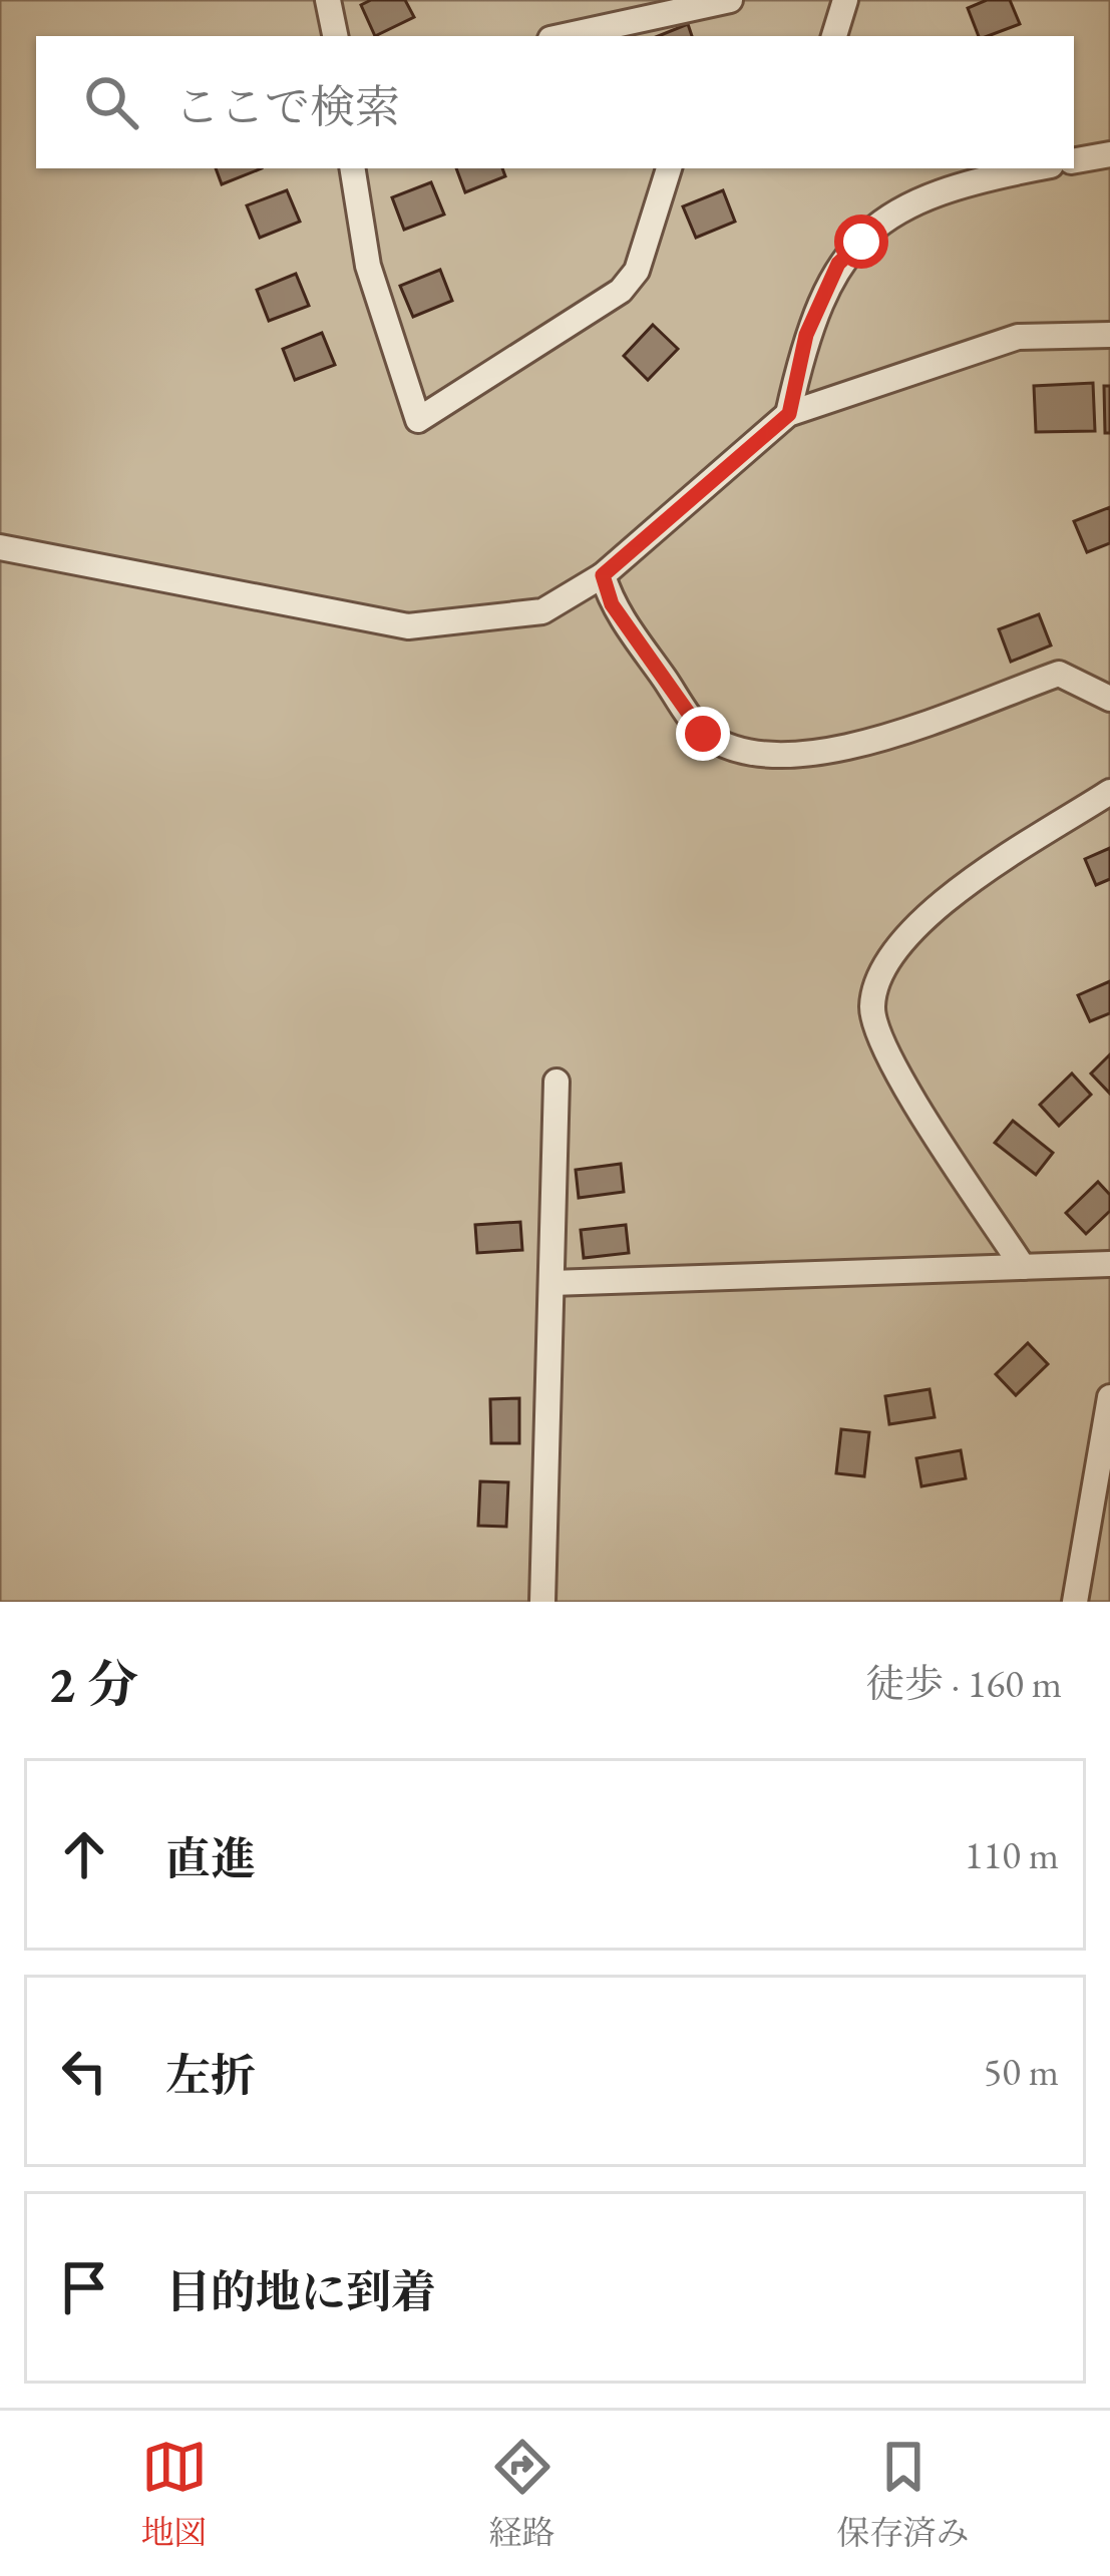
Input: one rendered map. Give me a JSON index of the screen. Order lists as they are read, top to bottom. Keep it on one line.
{"page":{"search":"ここで検索","heading":["2 分","徒歩 · 160 m"],"list":[["直進","110 m"],["左折","50 m"],"目的地に到着"],"nav":["地図","経路","保存済み"]}}
